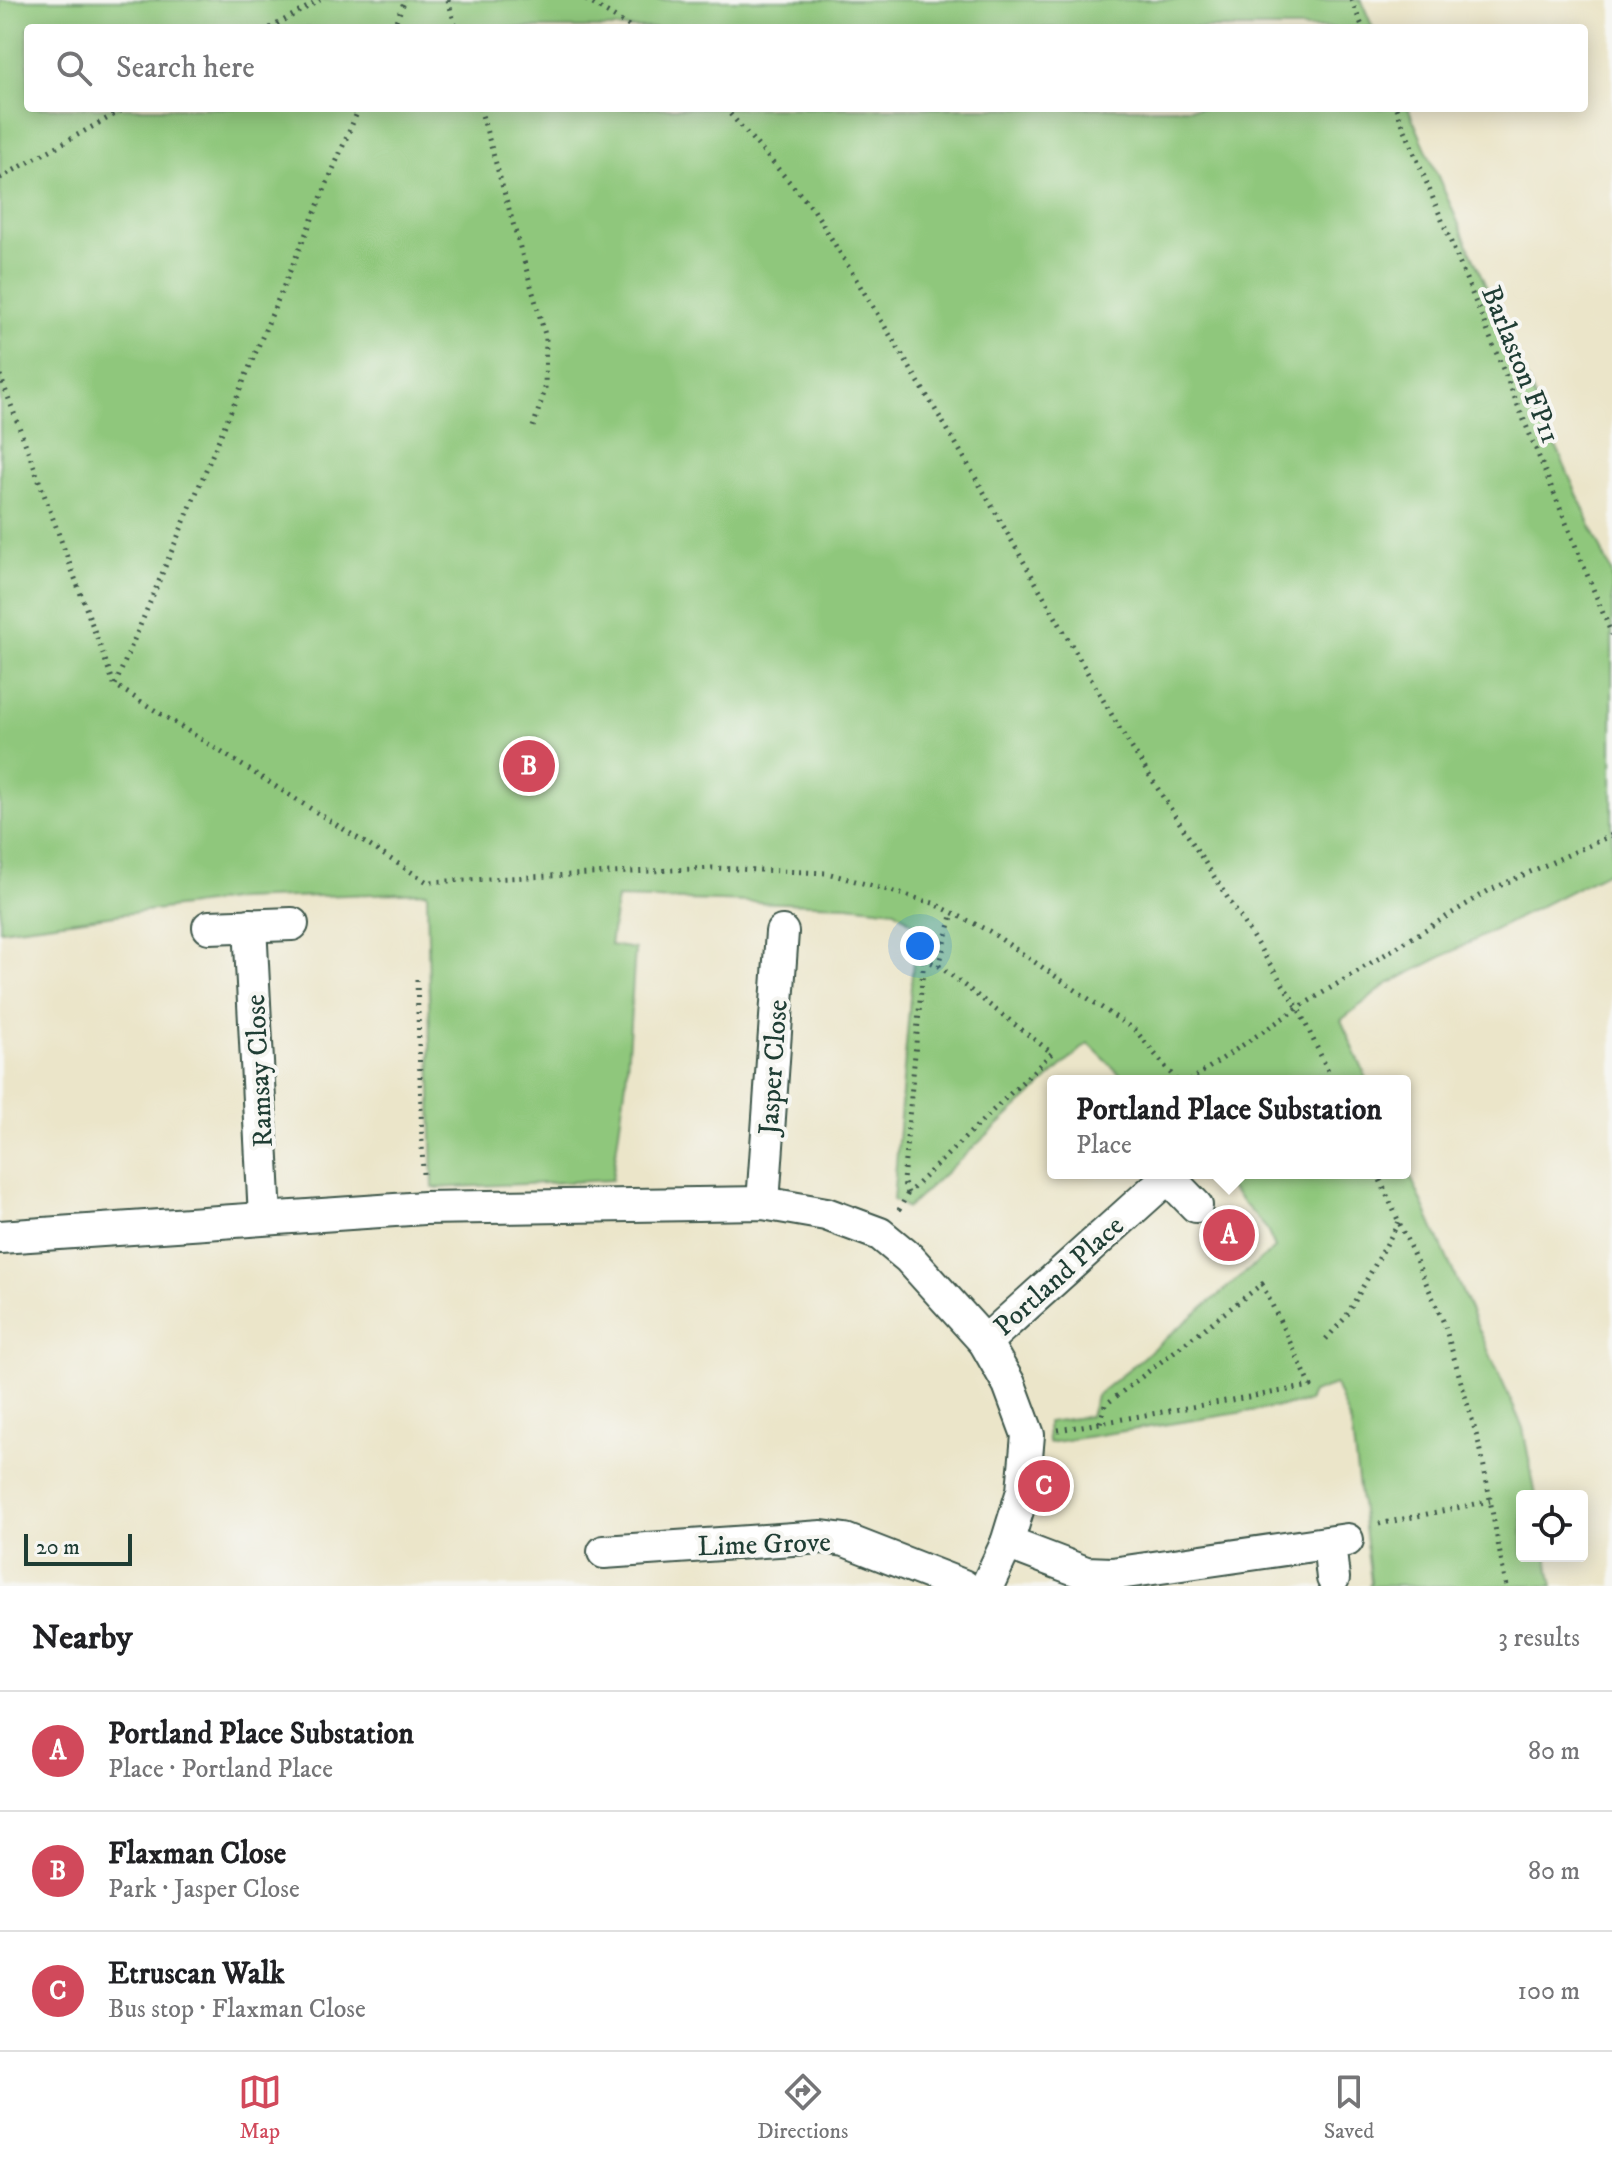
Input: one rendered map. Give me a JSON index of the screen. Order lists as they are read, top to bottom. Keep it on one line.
{"streets":{"street":["Jasper Close","Ramsay Close","Portland Place","Lime Grove"],"path":["Barlaston FP11"]},"scale_bar":"20 m","page":{"search":"Search here","pins":["B","A","C"],"popup":["Portland Place Substation","Place"],"scale":"20 m","heading":["Nearby","3 results"],"list":[{"mark":"A","name":"Portland Place Substation","note":"Place · Portland Place","value":"80 m"},{"mark":"B","name":"Flaxman Close","note":"Park · Jasper Close","value":"80 m"},{"mark":"C","name":"Etruscan Walk","note":"Bus stop · Flaxman Close","value":"100 m"}],"nav":["Map","Directions","Saved"]}}
